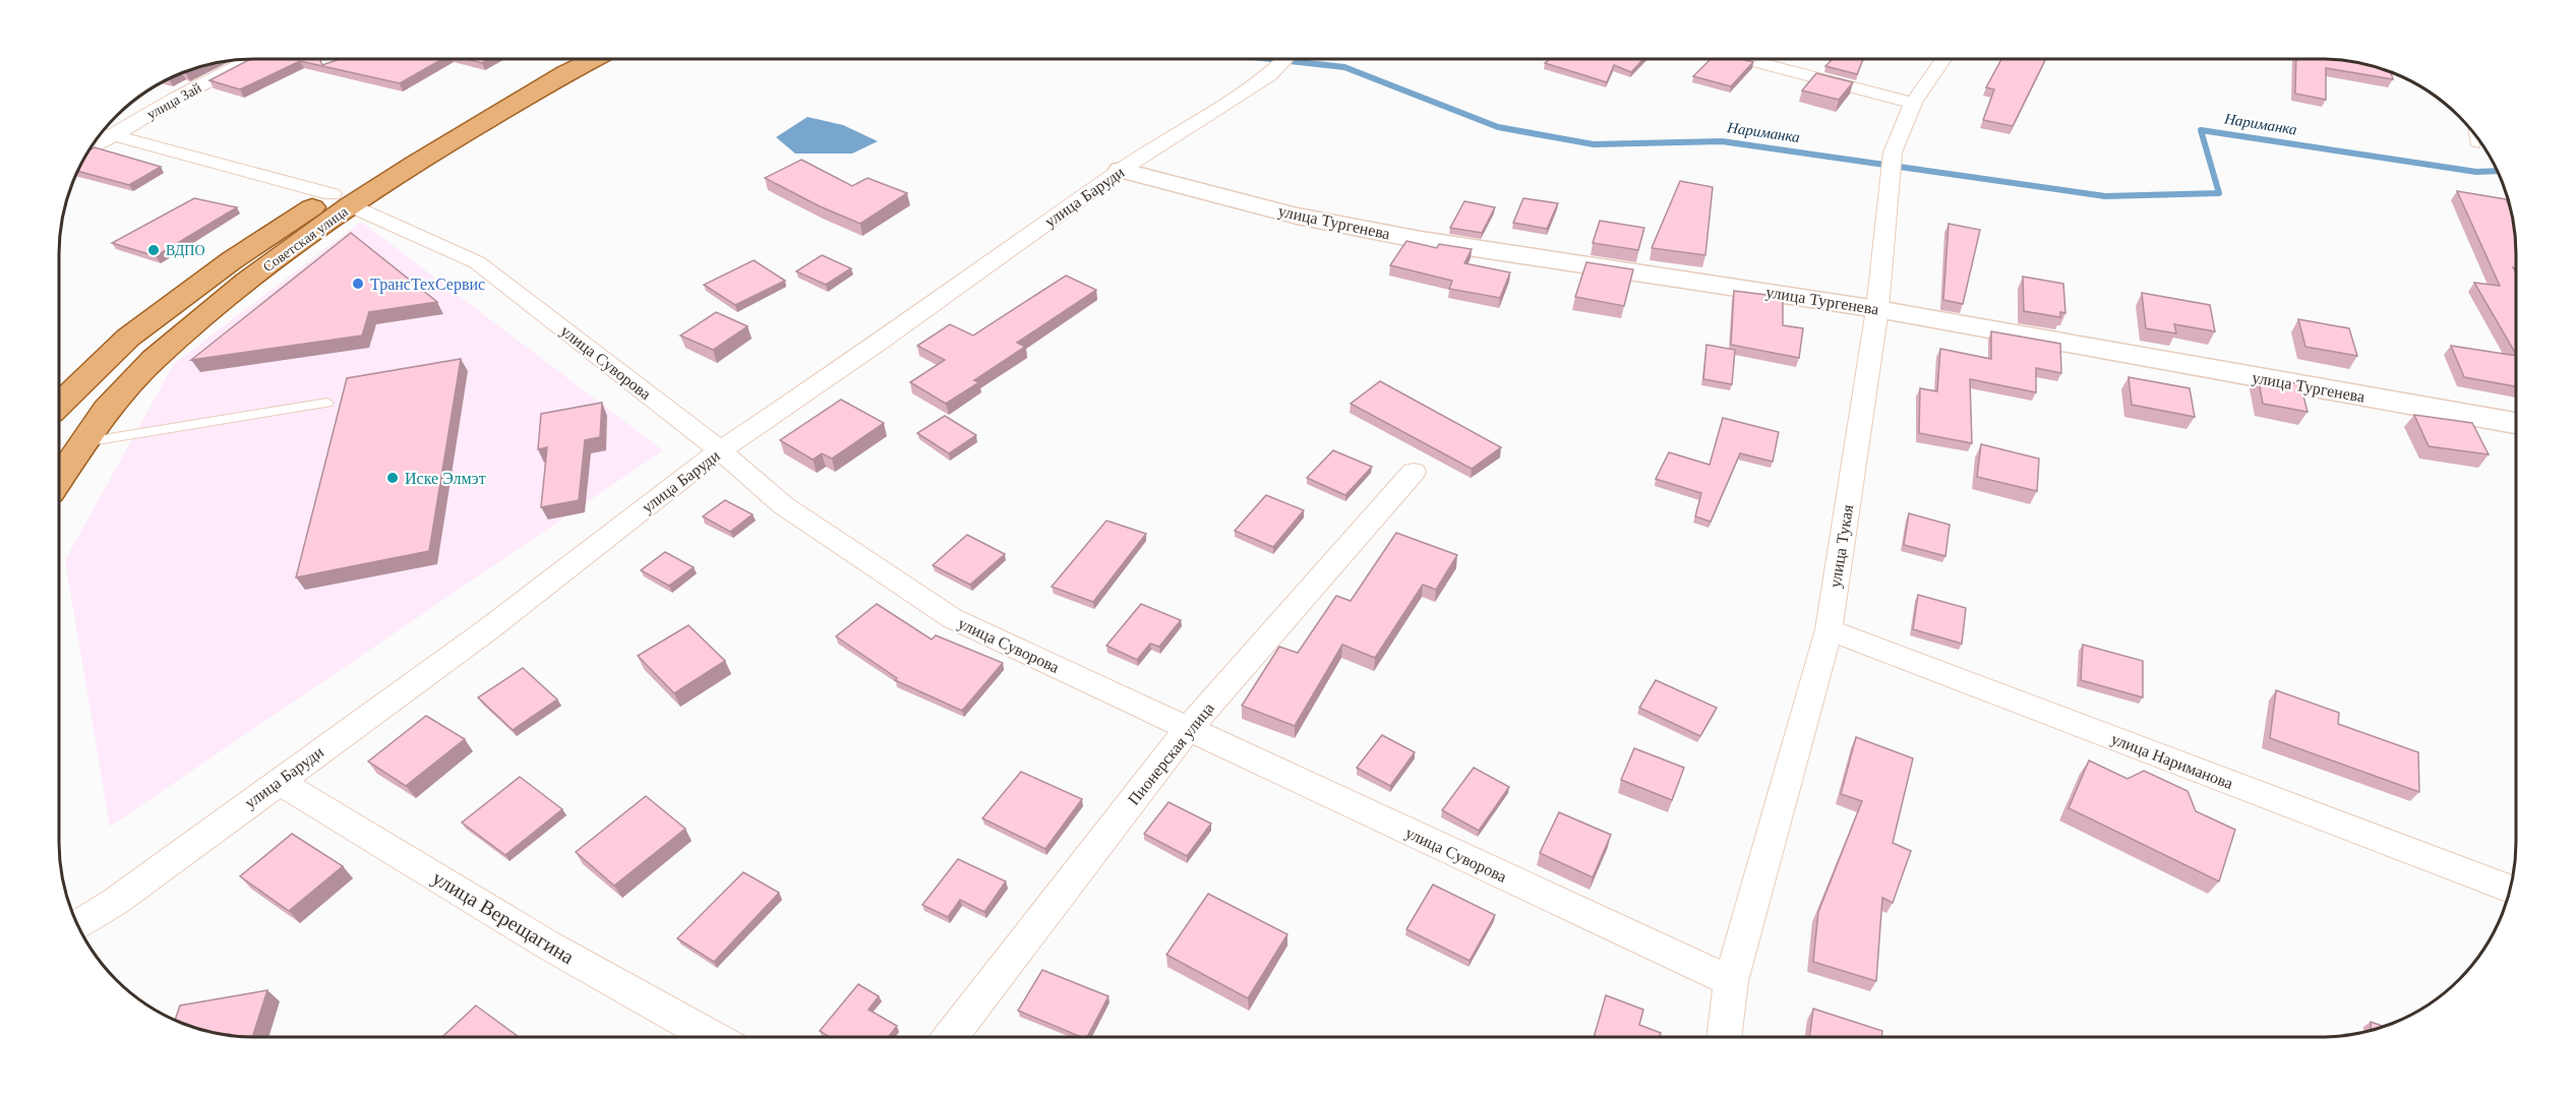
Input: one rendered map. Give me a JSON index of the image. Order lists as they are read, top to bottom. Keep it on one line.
{"streets":{"main road":["Советская улица"],"street":["улица Зай","улица Баруди","улица Тургенева","улица Суворова","улица Тукая","Пионерская улица","улица Нариманова","улица Верещагина"]},"crossings":[["улица Зай","улица Суворова"],["улица Баруди","улица Тургенева"],["улица Баруди","улица Суворова"],["улица Баруди","улица Верещагина"],["улица Тургенева","улица Тукая"],["Советская улица","улица Суворова"],["улица Суворова","улица Тукая"],["улица Суворова","Пионерская улица"],["улица Тукая","улица Нариманова"]],"water":["Нариманка"],"places":["ВДПО","ТрансТехСервис","Иске Элмэт"]}
